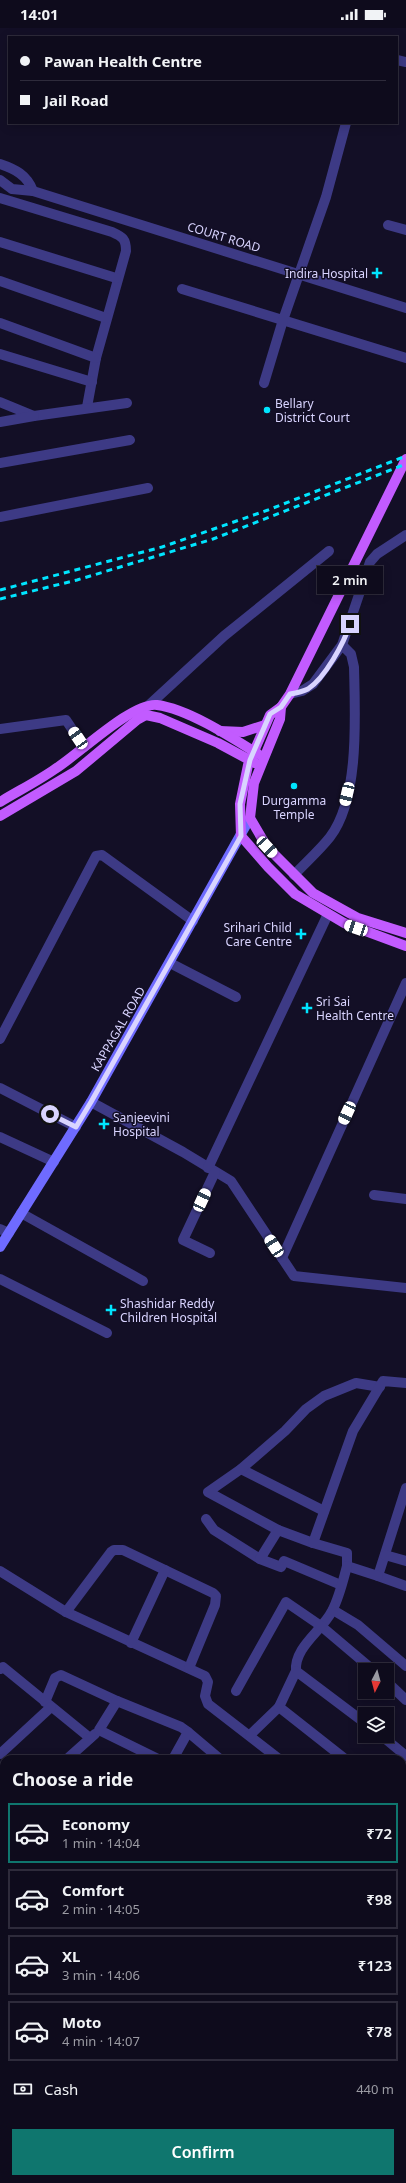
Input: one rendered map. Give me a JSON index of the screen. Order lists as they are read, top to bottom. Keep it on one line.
{"streets":{"main road":["KAPPAGAL ROAD"],"street":["COURT ROAD"]},"places":{"health":["Indira Hospital","Srihari Child Care Centre","Sri Sai Health Centre","Sanjeevini Hospital","Shashidar Reddy Children Hospital"],"other":["Bellary District Court","Durgamma Temple"]},"north":"bottom","page":{"status":"14:01","banner":["Pawan Health Centre","Jail Road"],"bubble":"2 min","heading":"Choose a ride","list":[{"name":"Economy","note":"1 min · 14:04","value":"₹72"},{"name":"Comfort","note":"2 min · 14:05","value":"₹98"},{"name":"XL","note":"3 min · 14:06","value":"₹123"},{"name":"Moto","note":"4 min · 14:07","value":"₹78"}],"pay":["Cash","440 m"],"buttons":"Confirm"}}
